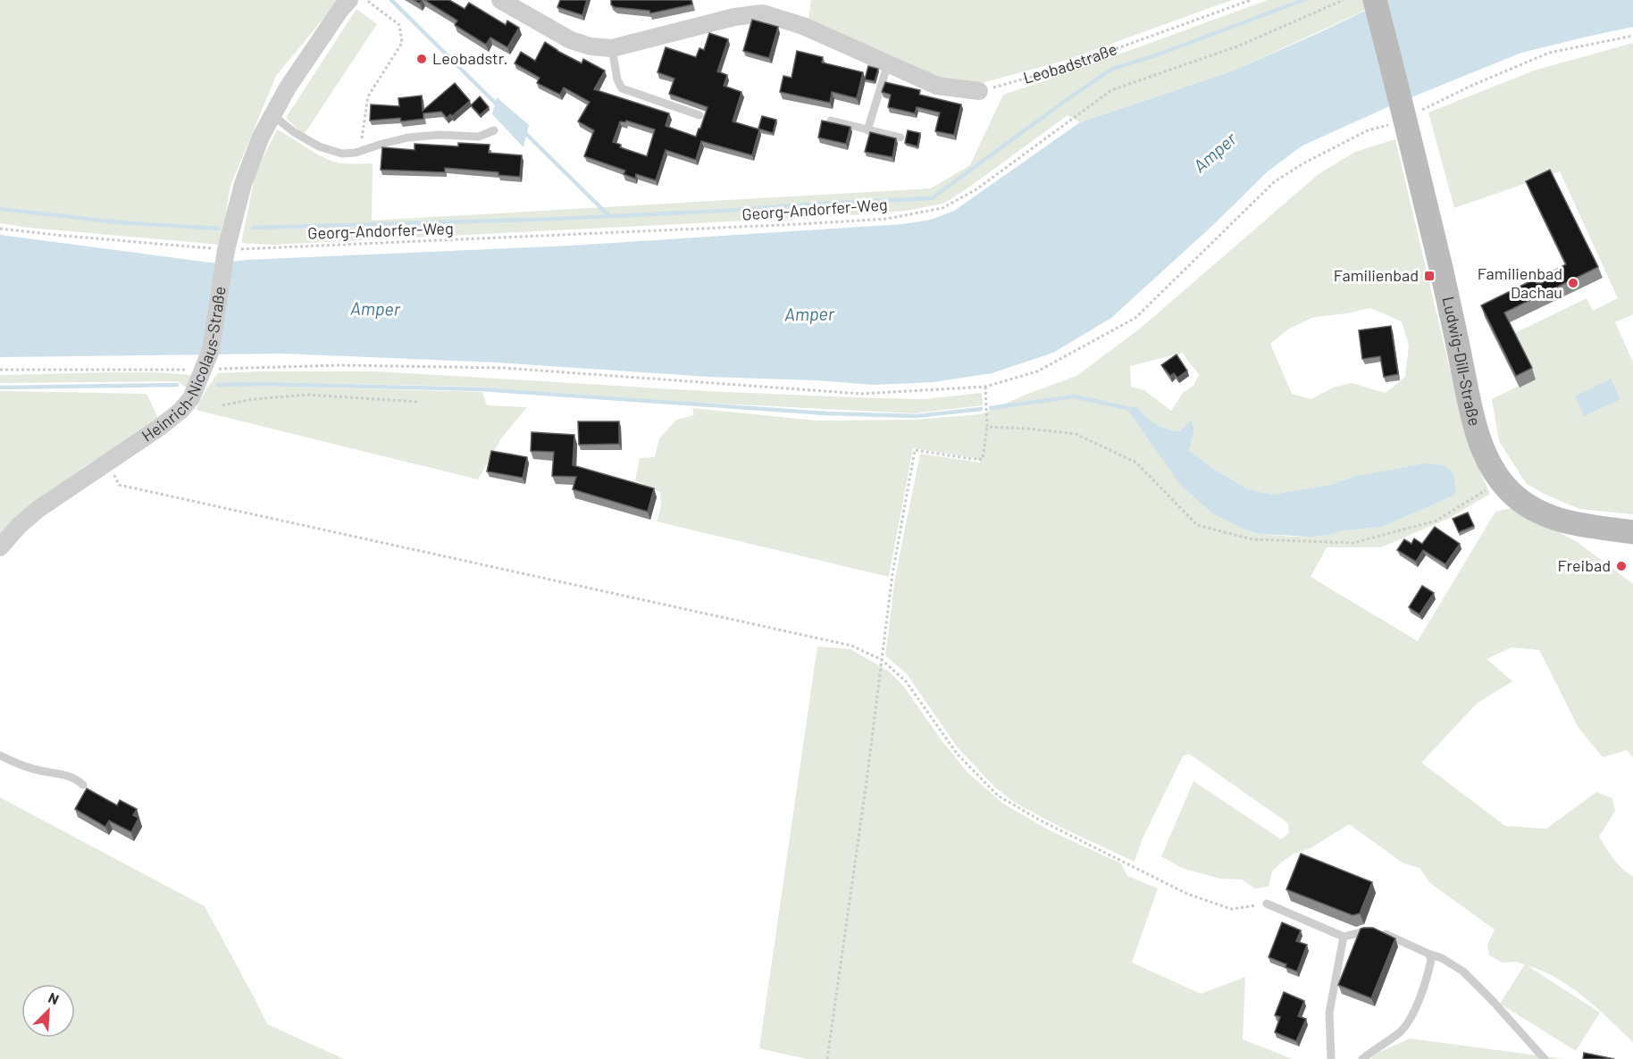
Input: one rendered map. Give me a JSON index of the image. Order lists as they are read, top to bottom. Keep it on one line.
{"streets":{"street":["Heinrich-Nicolaus-Straße","Ludwig-Dill-Straße"],"path":["Leobadstraße","Georg-Andorfer-Weg"]},"crossings":[["Georg-Andorfer-Weg","Heinrich-Nicolaus-Straße"]],"water":["Amper"],"places":{"other":["Leobadstr.","Familienbad Dachau","Freibad"],"transit":["Familienbad"]},"north":"top right"}
